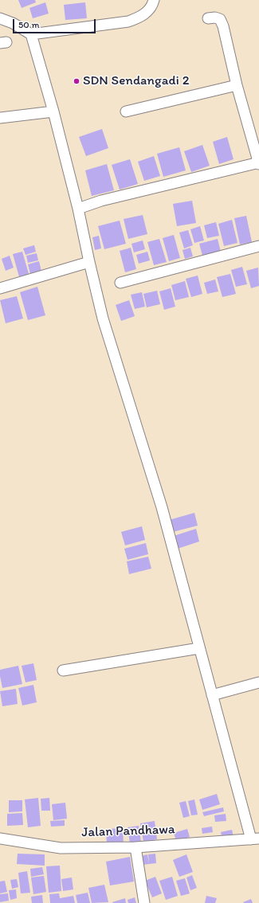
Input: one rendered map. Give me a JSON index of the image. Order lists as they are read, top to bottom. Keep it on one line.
{"streets":{"street":["Jalan Pandhawa"]},"places":["SDN Sendangadi 2"],"scale_bar":"50 m"}
